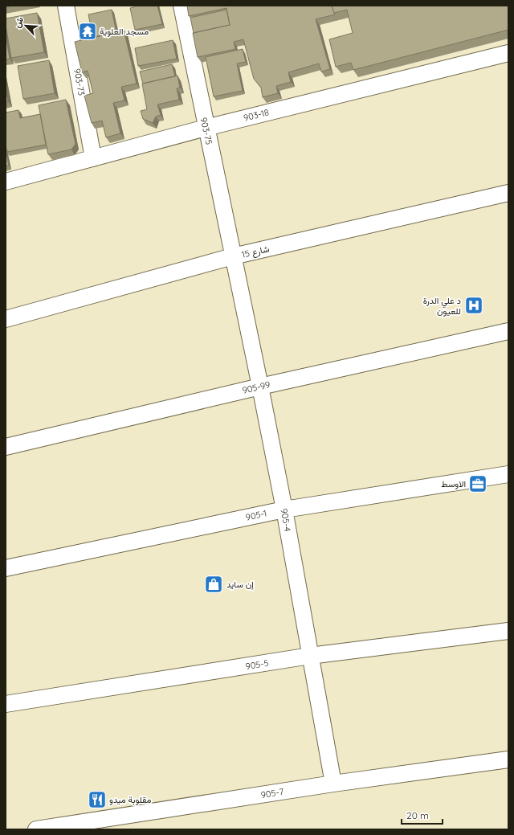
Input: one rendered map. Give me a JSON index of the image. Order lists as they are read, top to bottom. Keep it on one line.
{"streets":{"street":["903-73","903-18","903-75","شارع 15","905-99","905-1","905-4","905-5","905-7"]},"crossings":[["903-73","903-18"],["903-18","903-75"],["903-75","شارع 15"],["903-75","905-4"],["شارع 15","905-4"],["905-99","905-4"],["905-1","905-4"],["905-4","905-5"],["905-4","905-7"]],"places":{"temple":["مسجد العلوية"],"hospital":["د علي الدرة للعيون"],"office":["الاوسط"],"shop":["إن سايد"],"restaurant":["مقلوبة ميدو"]},"scale_bar":"20 m","north":"top left"}
